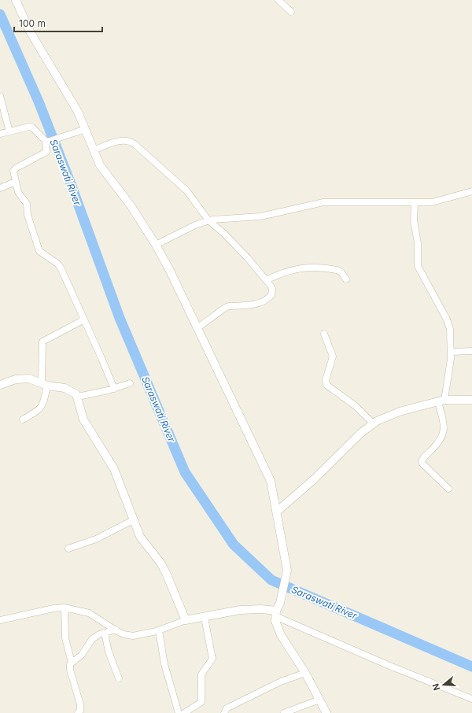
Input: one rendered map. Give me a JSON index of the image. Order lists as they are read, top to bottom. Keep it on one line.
{"water":["Saraswati River"],"scale_bar":"100 m","north":"left"}
